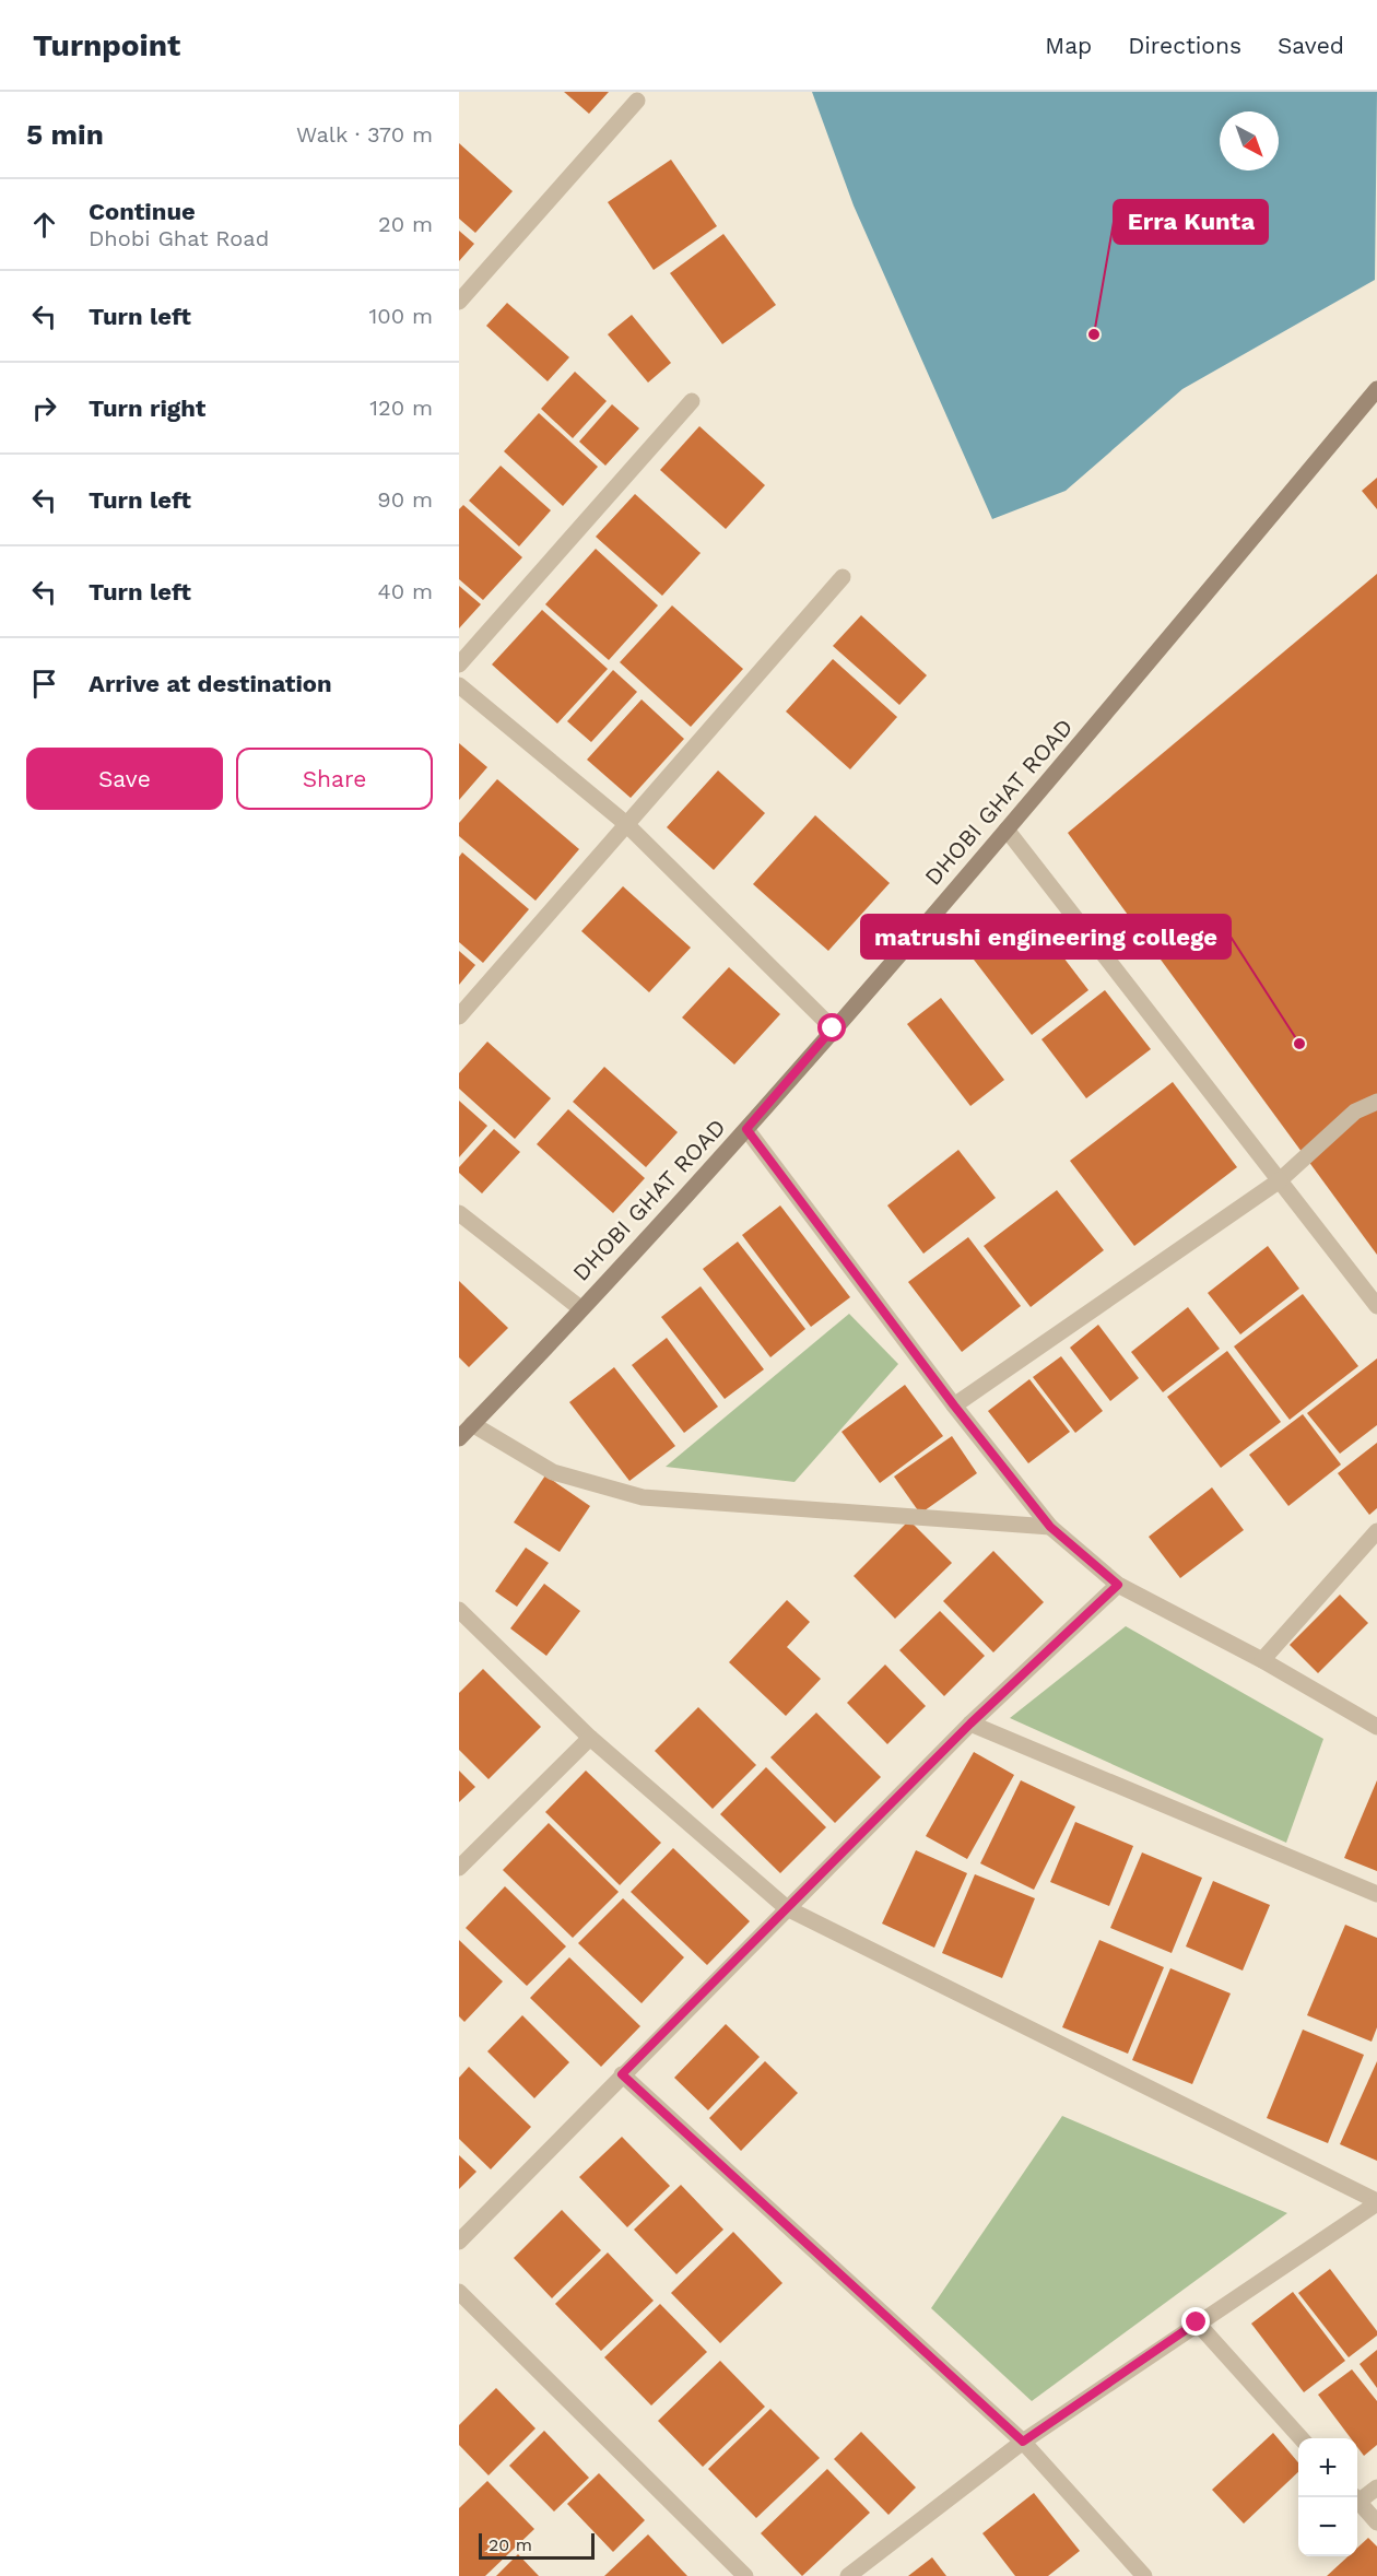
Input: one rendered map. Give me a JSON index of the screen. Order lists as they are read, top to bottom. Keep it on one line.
{"streets":{"main road":["DHOBI GHAT ROAD"]},"places":["Erra Kunta","matrushi engineering college"],"scale_bar":"20 m","north":"bottom right","page":{"header":"Turnpoint","nav":["Map","Directions","Saved"],"heading":["5 min","Walk · 370 m"],"list":[["Continue","Dhobi Ghat Road","20 m"],["Turn left","100 m"],["Turn right","120 m"],["Turn left","90 m"],["Turn left","40 m"],"Arrive at destination"],"buttons":["Save","Share"],"map_buttons":["+","−"],"scale":"20 m"}}
